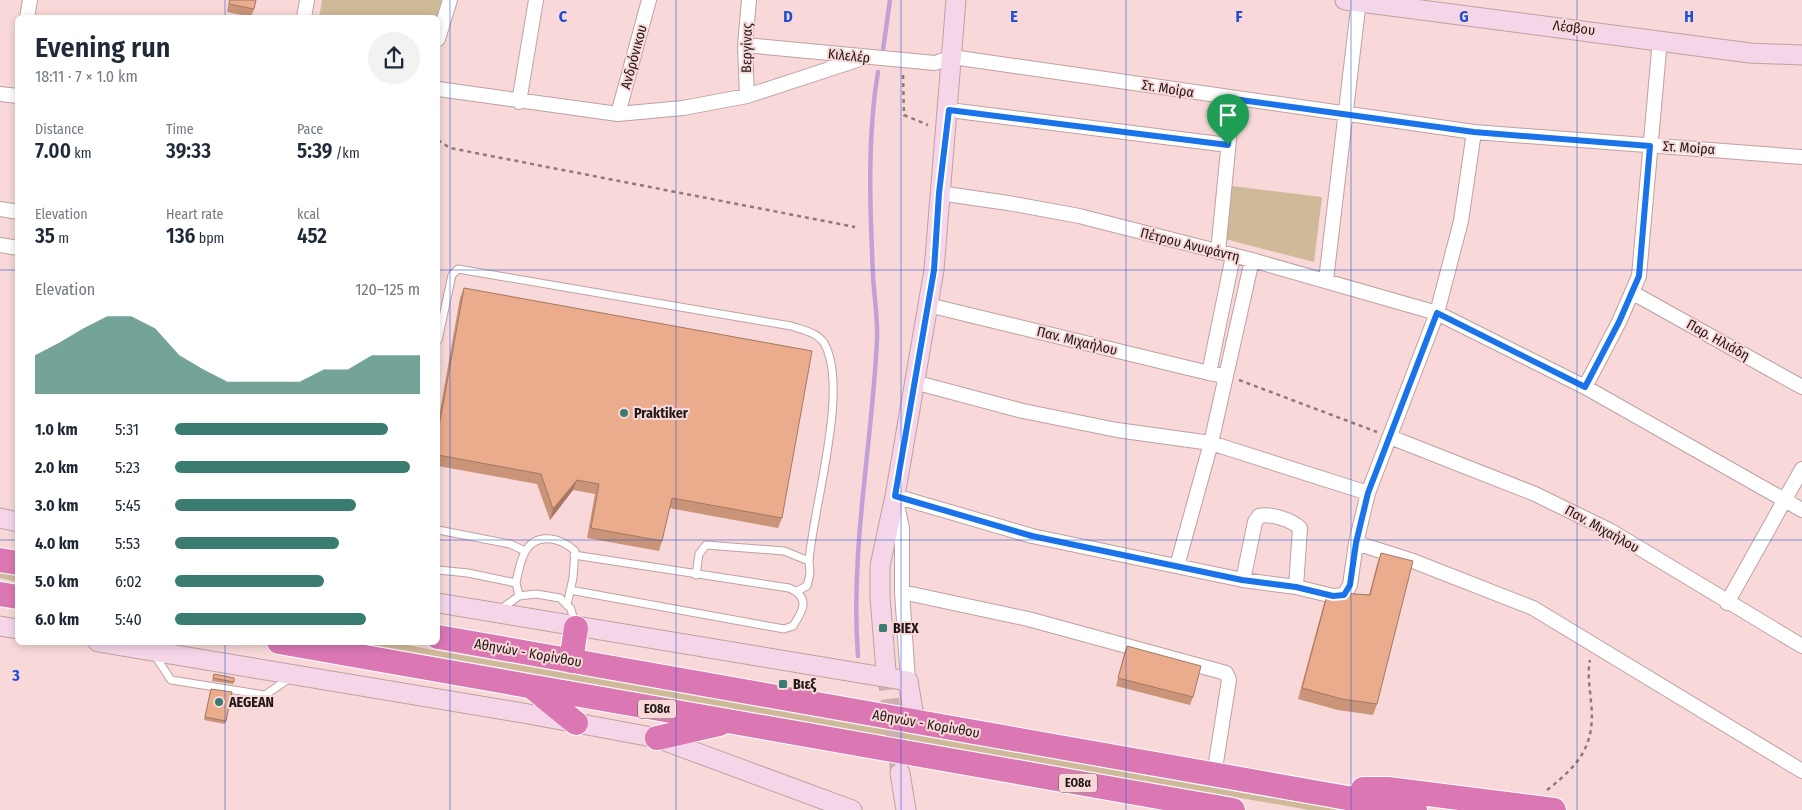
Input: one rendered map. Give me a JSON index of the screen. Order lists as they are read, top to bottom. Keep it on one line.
{"streets":{"highway":["Αθηνών - Κορίνθου","ΕΟ8α"],"street":["Λέσβου","Βεργίνας","Κιλελέρ","Ανδρόνικου","Στ. Μοίρα","Πέτρου Ανυφάντη","Παρ. Ηλιάδη","Παν. Μιχαήλου"]},"crossings":[["Βεργίνας","Κιλελέρ"],["Κιλελέρ","Στ. Μοίρα"]],"places":{"other":["Praktiker","AEGEAN"],"transit":["ΒΙΕΧ","Βιεξ"]},"page":{"heading":["Evening run","18:11 · 7 × 1.0 km"],"stats":[["Distance","7.00 km"],["Time","39:33"],["Pace","5:39 /km"],["Elevation","35 m"],["Heart rate","136 bpm"],["kcal","452"]],"chart":["Elevation","120–125 m"],"list":[{"name":"1.0 km","note":"5:31"},{"name":"2.0 km","note":"5:23"},{"name":"3.0 km","note":"5:45"},{"name":"4.0 km","note":"5:53"},{"name":"5.0 km","note":"6:02"},{"name":"6.0 km","note":"5:40"}]},"grid":{"columns":["C","D","E","F","G","H"],"rows":["3"]}}
